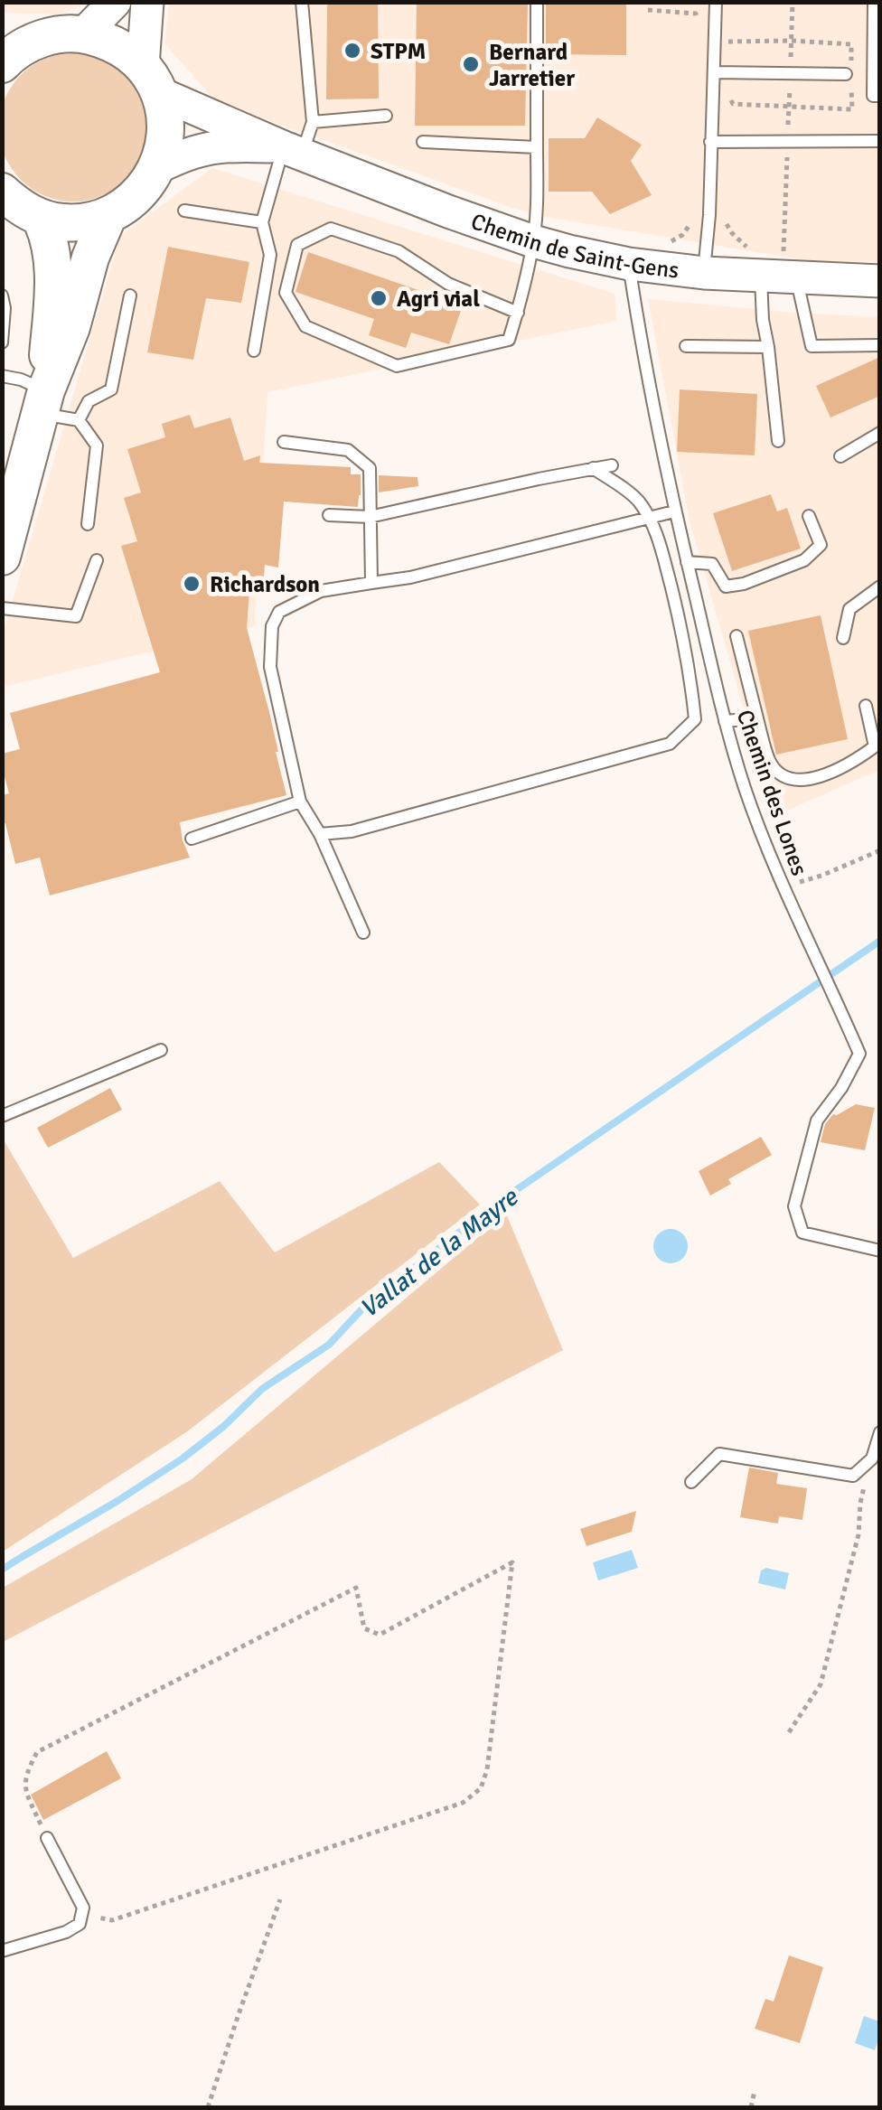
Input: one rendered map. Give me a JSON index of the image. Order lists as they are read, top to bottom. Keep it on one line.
{"streets":{"main road":["Chemin de Saint-Gens"],"lane":["Chemin des Lones"]},"crossings":[["Chemin de Saint-Gens","Chemin des Lones"]],"water":["Vallat de la Mayre"],"places":["STPM","Bernard Jarretier","Agri vial","Richardson"]}
